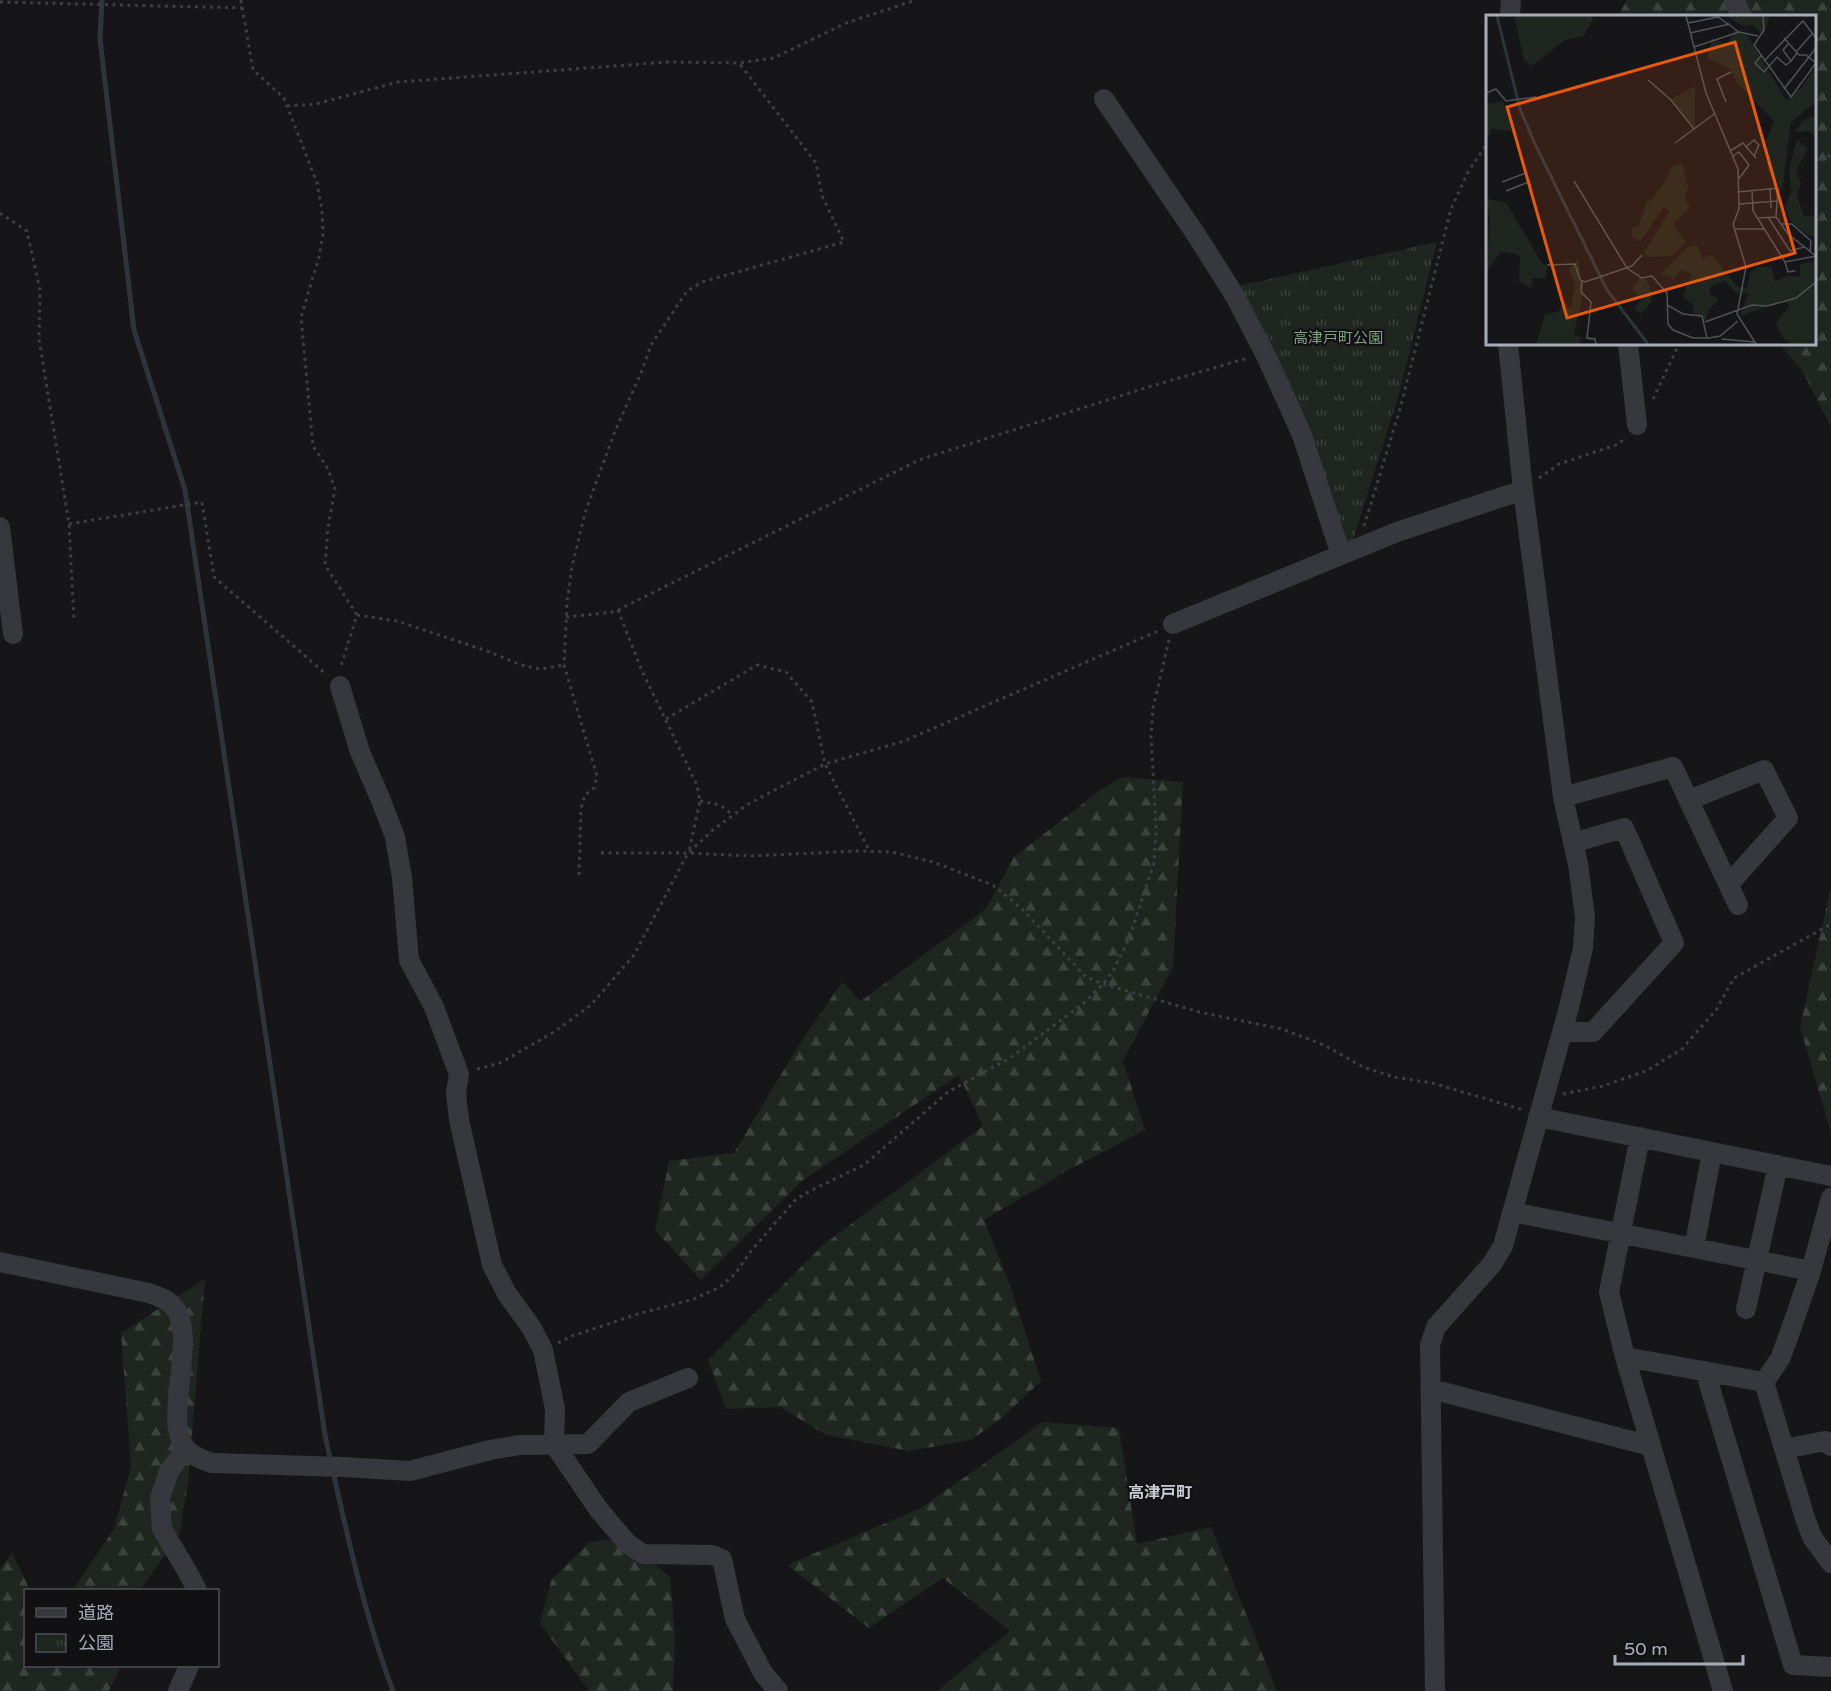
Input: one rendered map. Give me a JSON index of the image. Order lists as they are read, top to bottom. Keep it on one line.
{"districts":["高津戸町"],"parks":["高津戸町公園"],"legend":["道路","公園"],"scale_bar":"50 m"}
